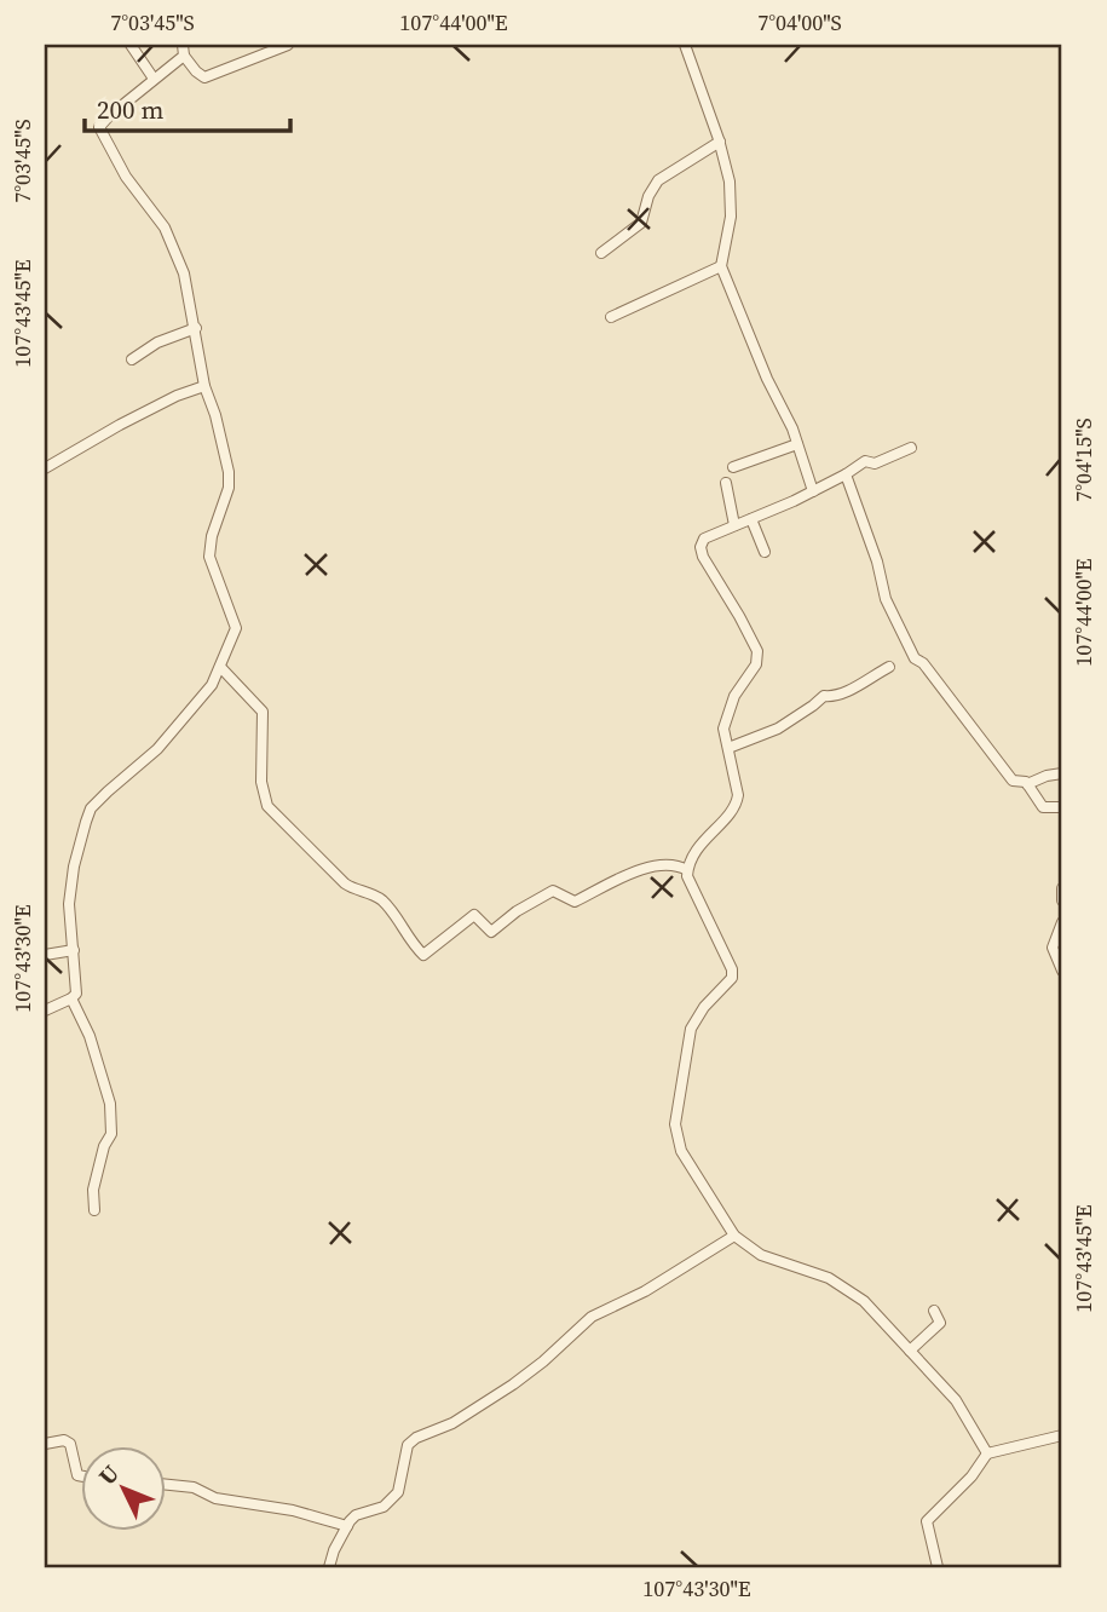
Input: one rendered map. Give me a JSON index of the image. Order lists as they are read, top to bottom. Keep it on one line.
{"scale_bar":"200 m","north":"top left","coordinates":["7°03'45\"S","107°44'00\"E","7°04'00\"S","107°43'45\"E","7°04'15\"S","107°43'30\"E"]}
